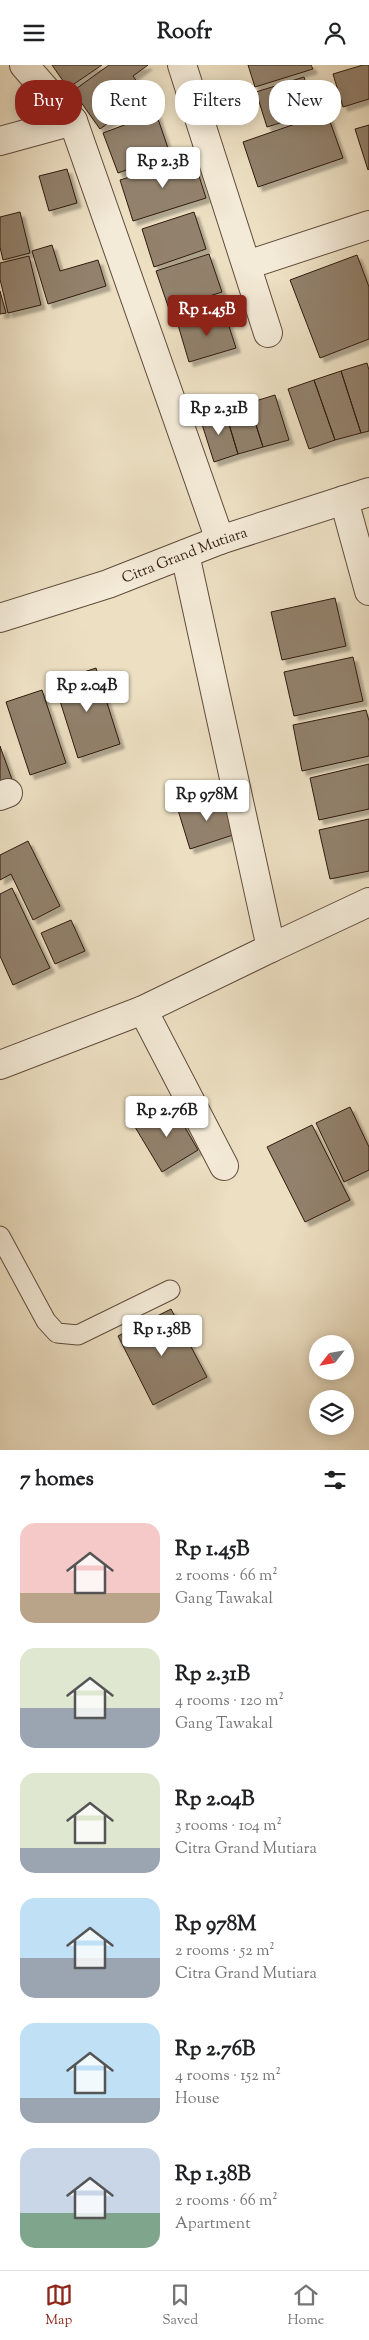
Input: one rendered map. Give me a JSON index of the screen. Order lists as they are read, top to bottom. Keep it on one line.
{"streets":{"street":["Citra Grand Mutiara"]},"north":"bottom left","page":{"header":"Roofr","chip":["Buy","Rent","Filters","New"],"price":["Rp 2.3B","Rp 1.45B","Rp 2.31B","Rp 2.04B","Rp 978M","Rp 2.76B","Rp 1.38B"],"heading":"7 homes","list":[{"name":"Rp 1.45B","note":"2 rooms · 66 m² · Gang Tawakal"},{"name":"Rp 2.31B","note":"4 rooms · 120 m² · Gang Tawakal"},{"name":"Rp 2.04B","note":"3 rooms · 104 m² · Citra Grand Mutiara"},{"name":"Rp 978M","note":"2 rooms · 52 m² · Citra Grand Mutiara"},{"name":"Rp 2.76B","note":"4 rooms · 152 m² · House"},{"name":"Rp 1.38B","note":"2 rooms · 66 m² · Apartment"}],"tabs":["Map","Saved","Home"]}}
